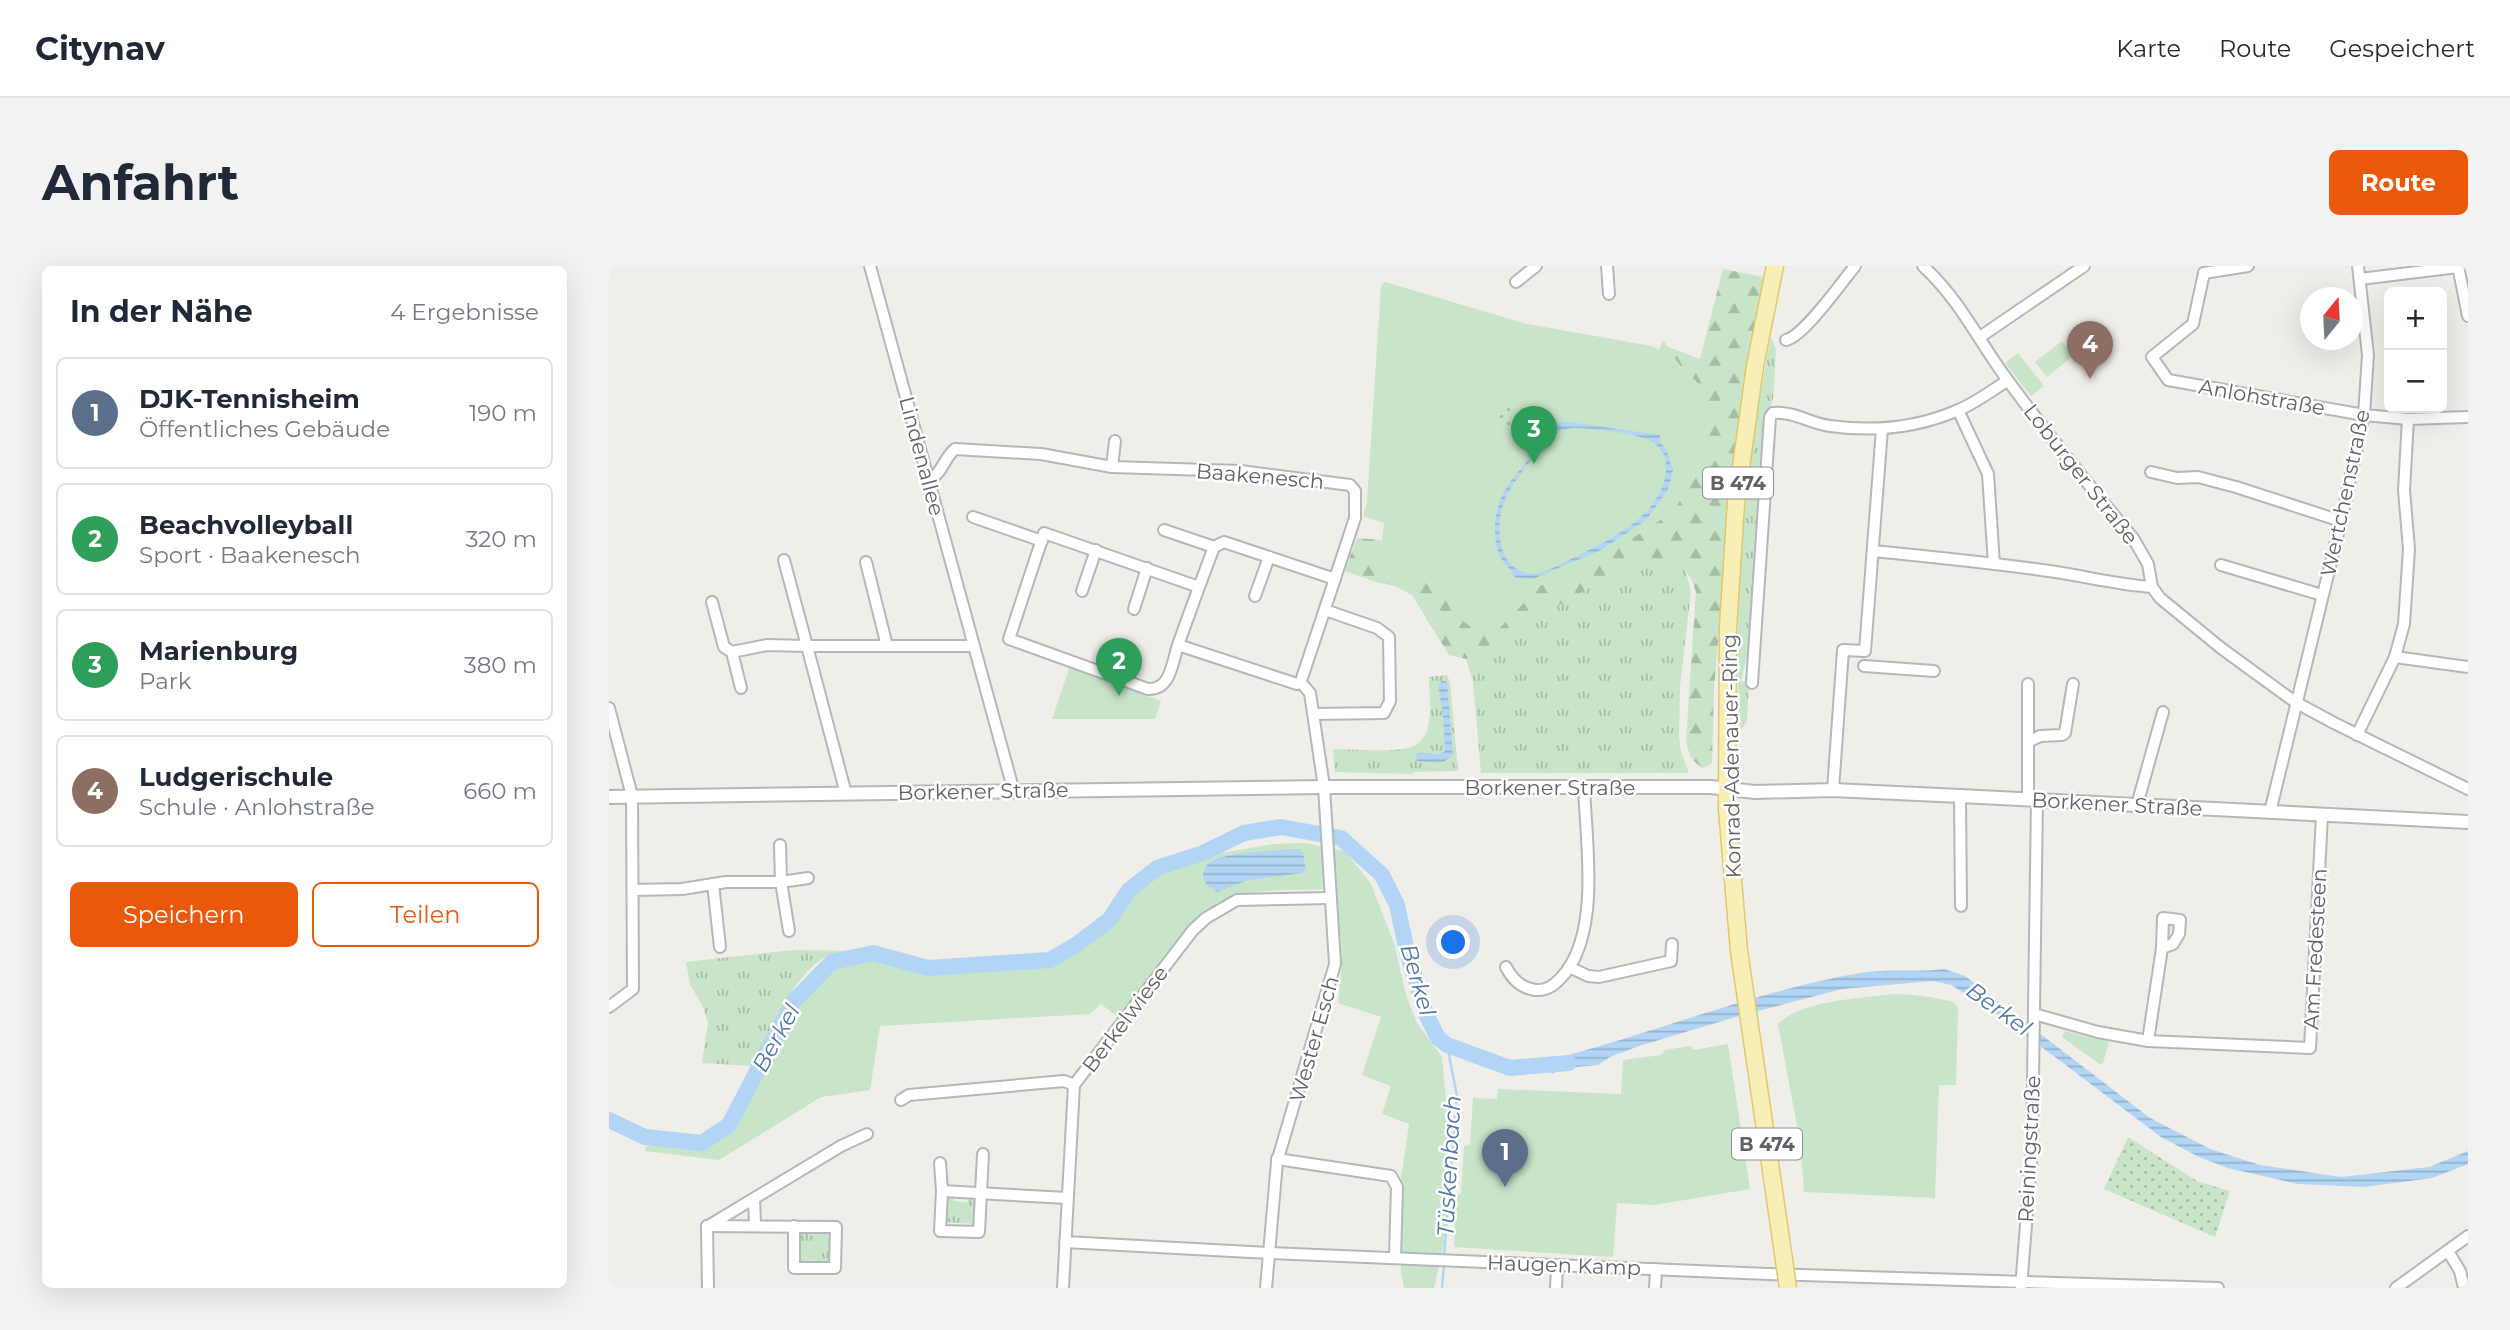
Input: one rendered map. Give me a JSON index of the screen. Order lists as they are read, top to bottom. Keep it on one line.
{"streets":{"main road":["B 474","Konrad-Adenauer-Ring"],"street":["Anlohstraße","Lindenallee","Loburger Straße","Baakenesch","Wertchenstraße","Borkener Straße","Am Fredesteen","Berkelwiese","Wester Esch","Reiningstraße","Haugen Kamp"]},"crossings":[["Anlohstraße","Wertchenstraße"],["Lindenallee","Baakenesch"],["Lindenallee","Borkener Straße"],["Loburger Straße","Wertchenstraße"],["Wertchenstraße","Borkener Straße"],["Konrad-Adenauer-Ring","Borkener Straße"],["Borkener Straße","Am Fredesteen"],["Borkener Straße","Wester Esch"],["Borkener Straße","Reiningstraße"],["Am Fredesteen","Reiningstraße"],["Berkelwiese","Wester Esch"],["Wester Esch","Haugen Kamp"],["Reiningstraße","Haugen Kamp"]],"water":["Berkel","Tüskenbach"],"north":"top","page":{"header":"Citynav","nav":["Karte","Route","Gespeichert"],"buttons":["Route",["Speichern","Teilen"]],"title":"Anfahrt","heading":["In der Nähe","4 Ergebnisse"],"map_buttons":["+","−"],"pins":["4","3","2","1"],"list":[{"mark":"1","name":"DJK-Tennisheim","note":"Öffentliches Gebäude","value":"190 m"},{"mark":"2","name":"Beachvolleyball","note":"Sport · Baakenesch","value":"320 m"},{"mark":"3","name":"Marienburg","note":"Park","value":"380 m"},{"mark":"4","name":"Ludgerischule","note":"Schule · Anlohstraße","value":"660 m"}]}}
